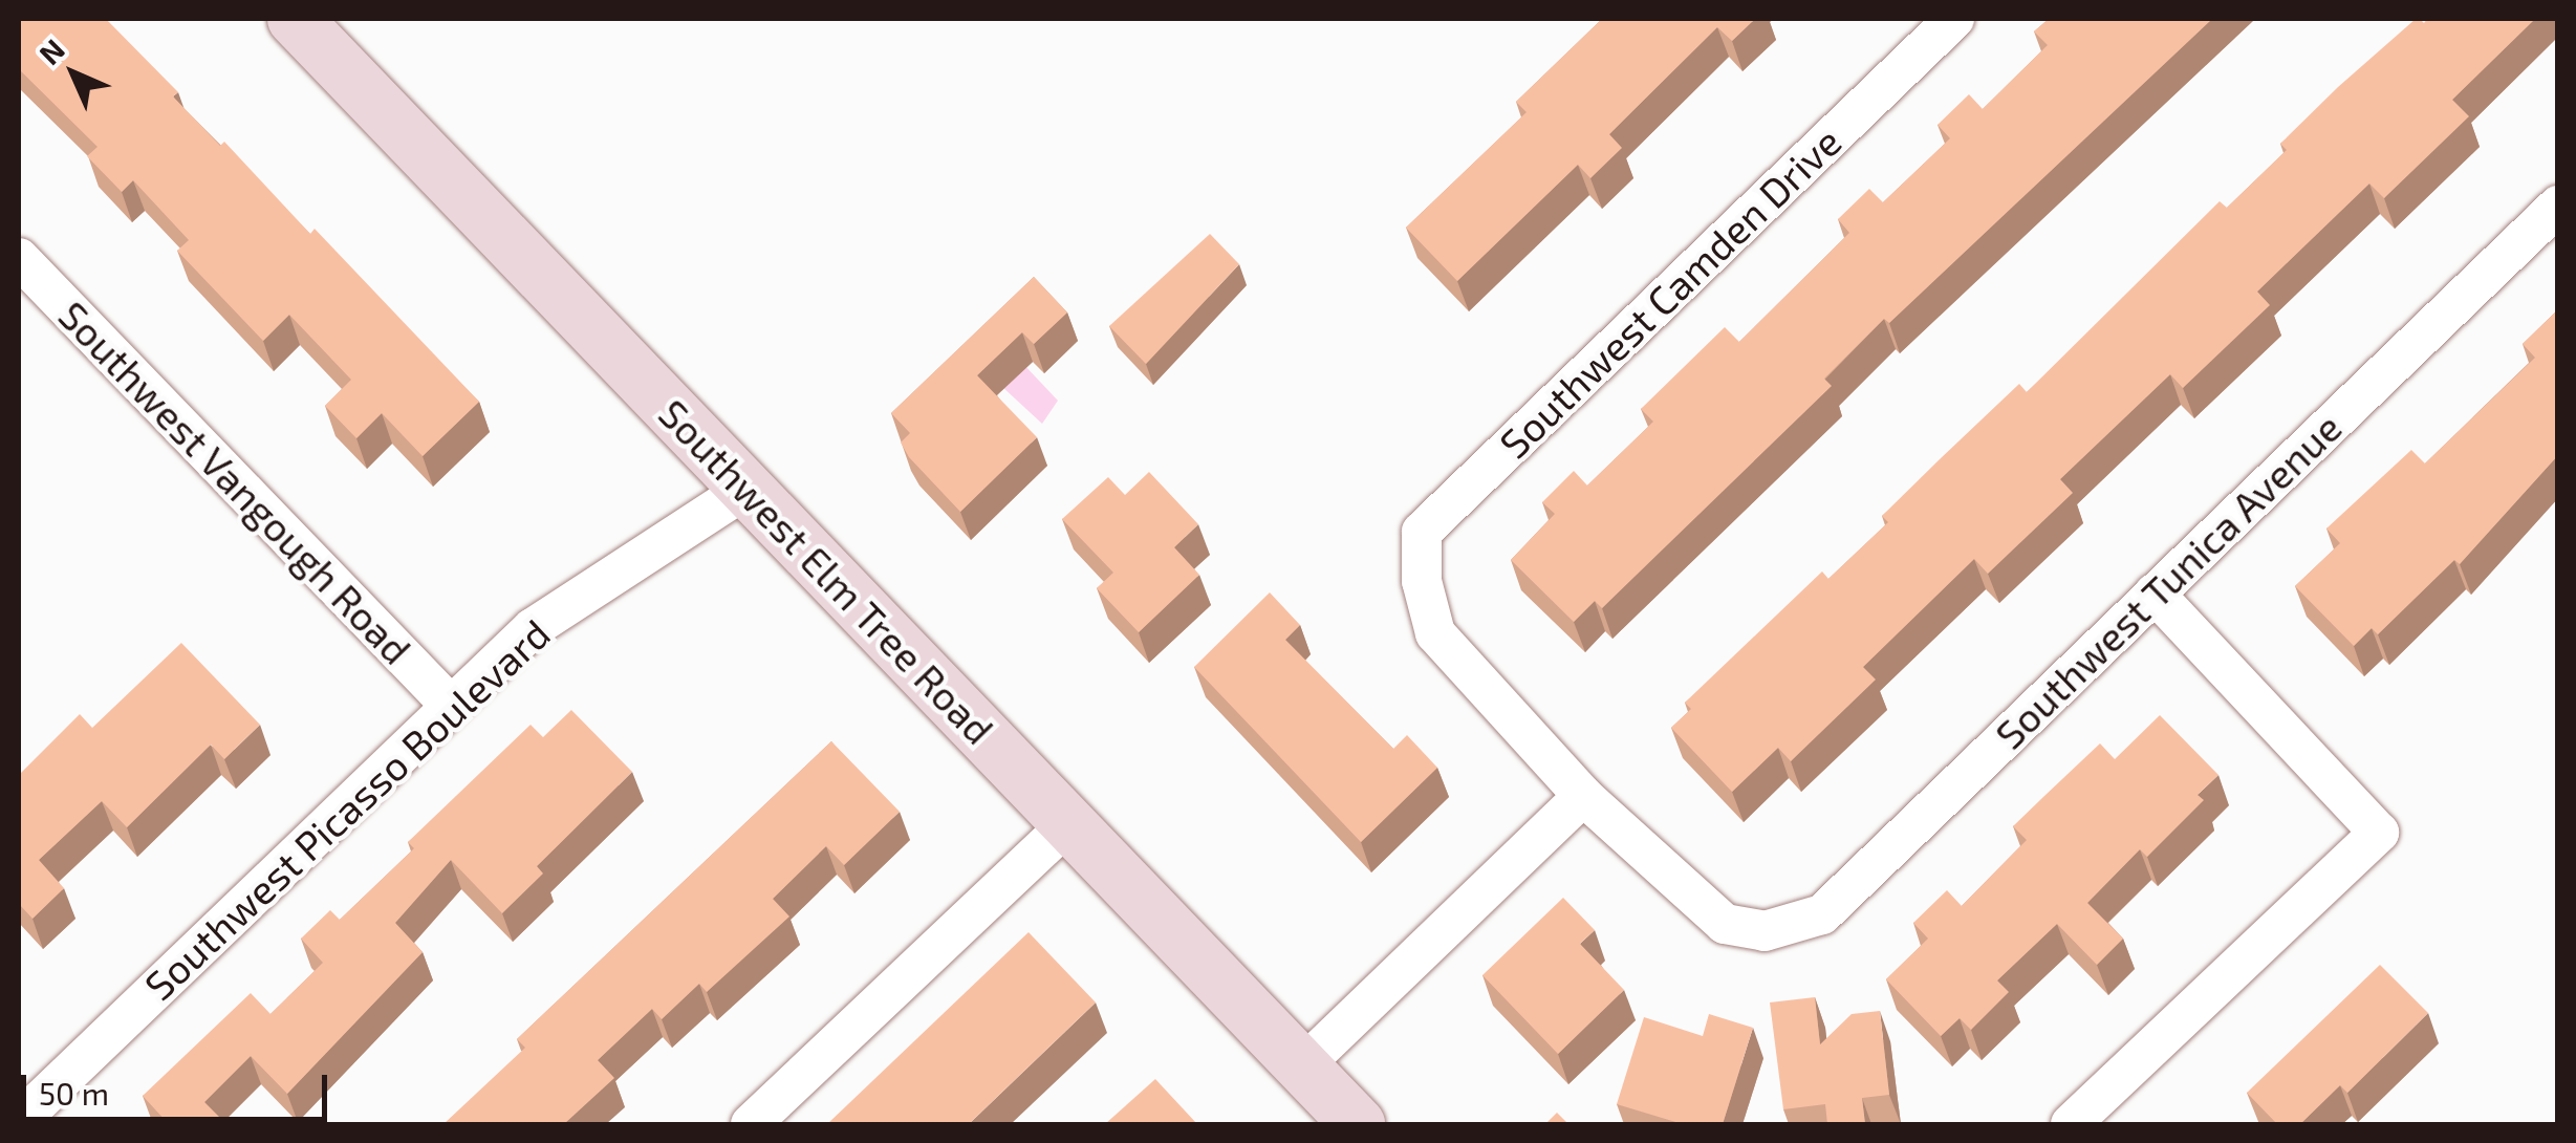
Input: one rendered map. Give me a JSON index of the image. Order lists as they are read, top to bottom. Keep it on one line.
{"streets":{"street":["Southwest Camden Drive","Southwest Vangough Road","Southwest Elm Tree Road","Southwest Tunica Avenue","Southwest Picasso Boulevard"]},"crossings":[["Southwest Camden Drive","Southwest Tunica Avenue"],["Southwest Vangough Road","Southwest Picasso Boulevard"],["Southwest Elm Tree Road","Southwest Picasso Boulevard"]],"scale_bar":"50 m","north":"top left"}
